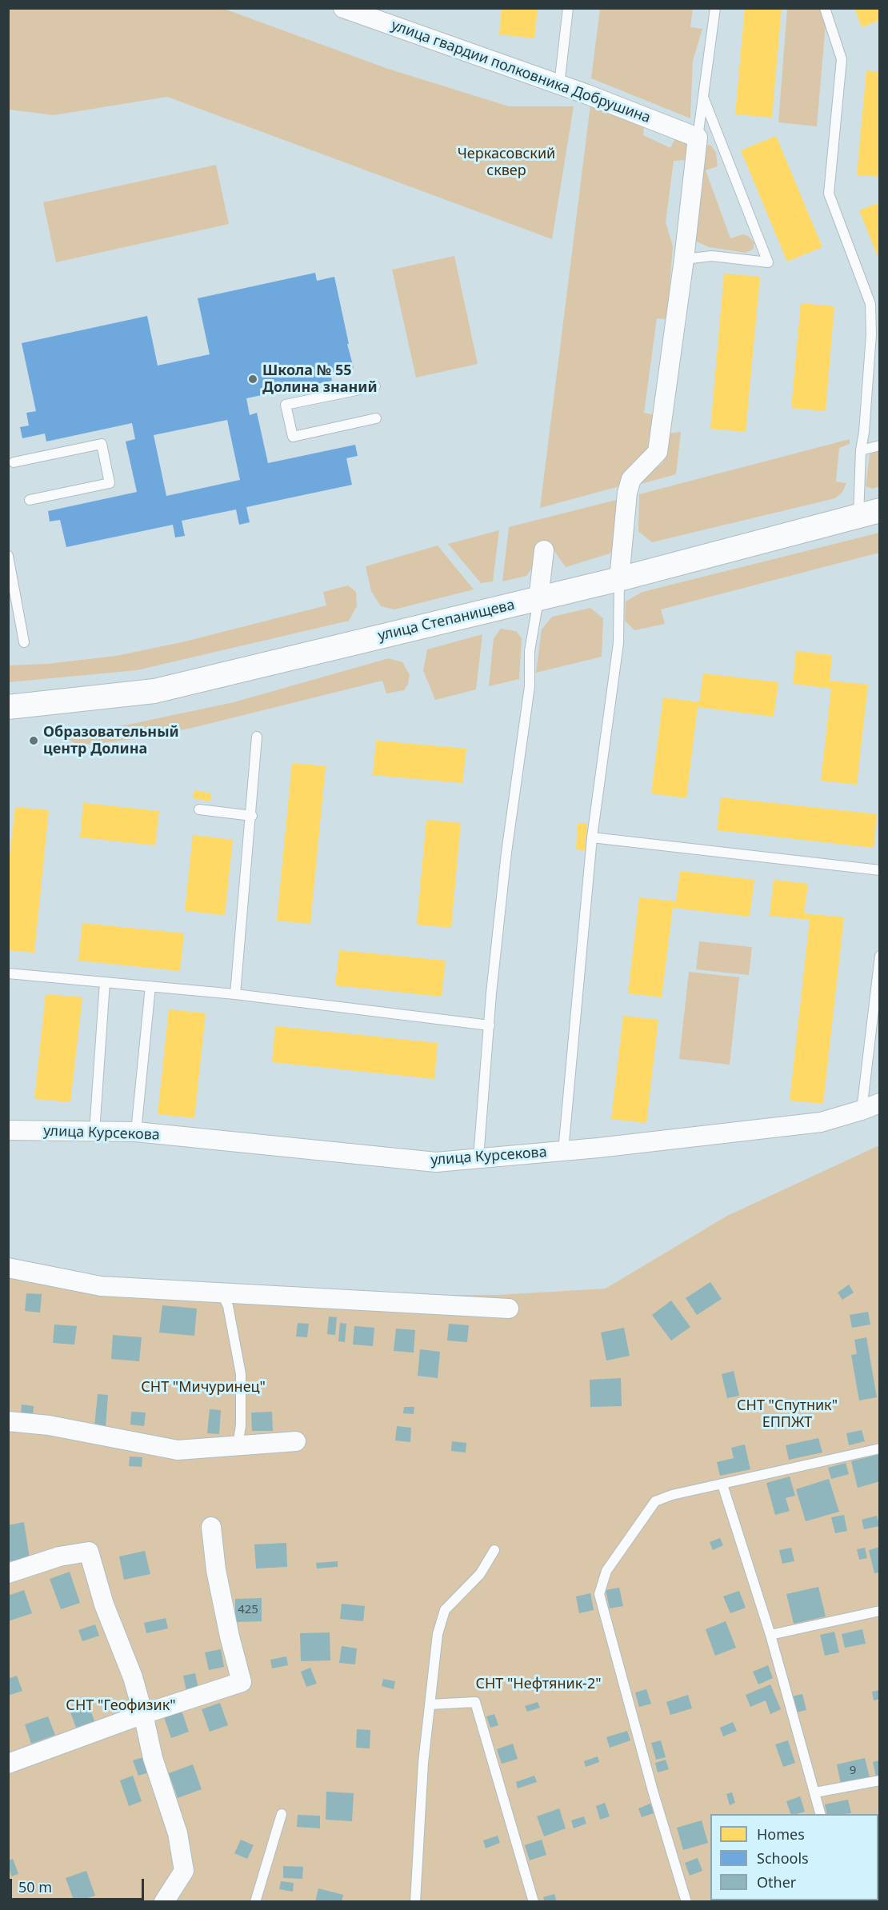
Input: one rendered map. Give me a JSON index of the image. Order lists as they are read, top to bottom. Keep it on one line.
{"streets":{"street":["улица гвардии полковника Добрушина","улица Степанищева","улица Курсекова"]},"parks":["Черкасовский сквер","СНТ \"Мичуринец\"","СНТ \"Спутник\" ЕППЖТ","СНТ \"Нефтяник-2\"","СНТ \"Геофизик\""],"places":["Школа № 55 Долина знаний","Образовательный центр Долина"],"house_numbers":["425","9"],"legend":["Homes","Schools","Other"],"scale_bar":"50 m"}
